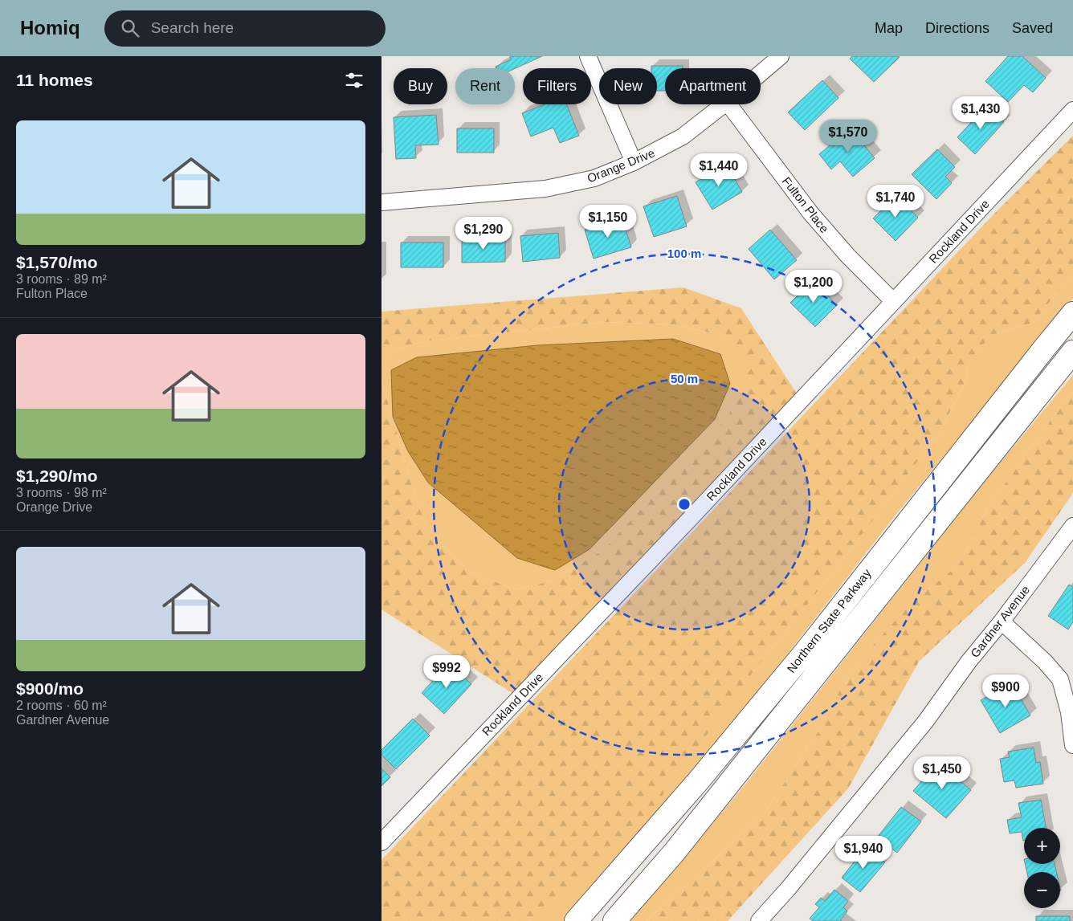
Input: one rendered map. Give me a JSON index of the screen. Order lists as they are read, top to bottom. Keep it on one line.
{"streets":{"highway":["Northern State Parkway"],"street":["Orange Drive","Fulton Place","Rockland Drive","Gardner Avenue"]},"crossings":[["Fulton Place","Rockland Drive"]],"page":{"header":"Homiq","search":"Search here","nav":["Map","Directions","Saved"],"heading":"11 homes","chip":["Buy","Rent","Filters","New","Apartment"],"price":["$1,430","$1,570","$1,440","$1,740","$1,150","$1,290","$1,200","$992","$900","$1,450","$1,940"],"list":[{"name":"$1,570/mo","note":"3 rooms · 89 m² · Fulton Place"},{"name":"$1,290/mo","note":"3 rooms · 98 m² · Orange Drive"},{"name":"$900/mo","note":"2 rooms · 60 m² · Gardner Avenue"}],"map_buttons":["+","−"]},"rings":["100 m","50 m"]}
